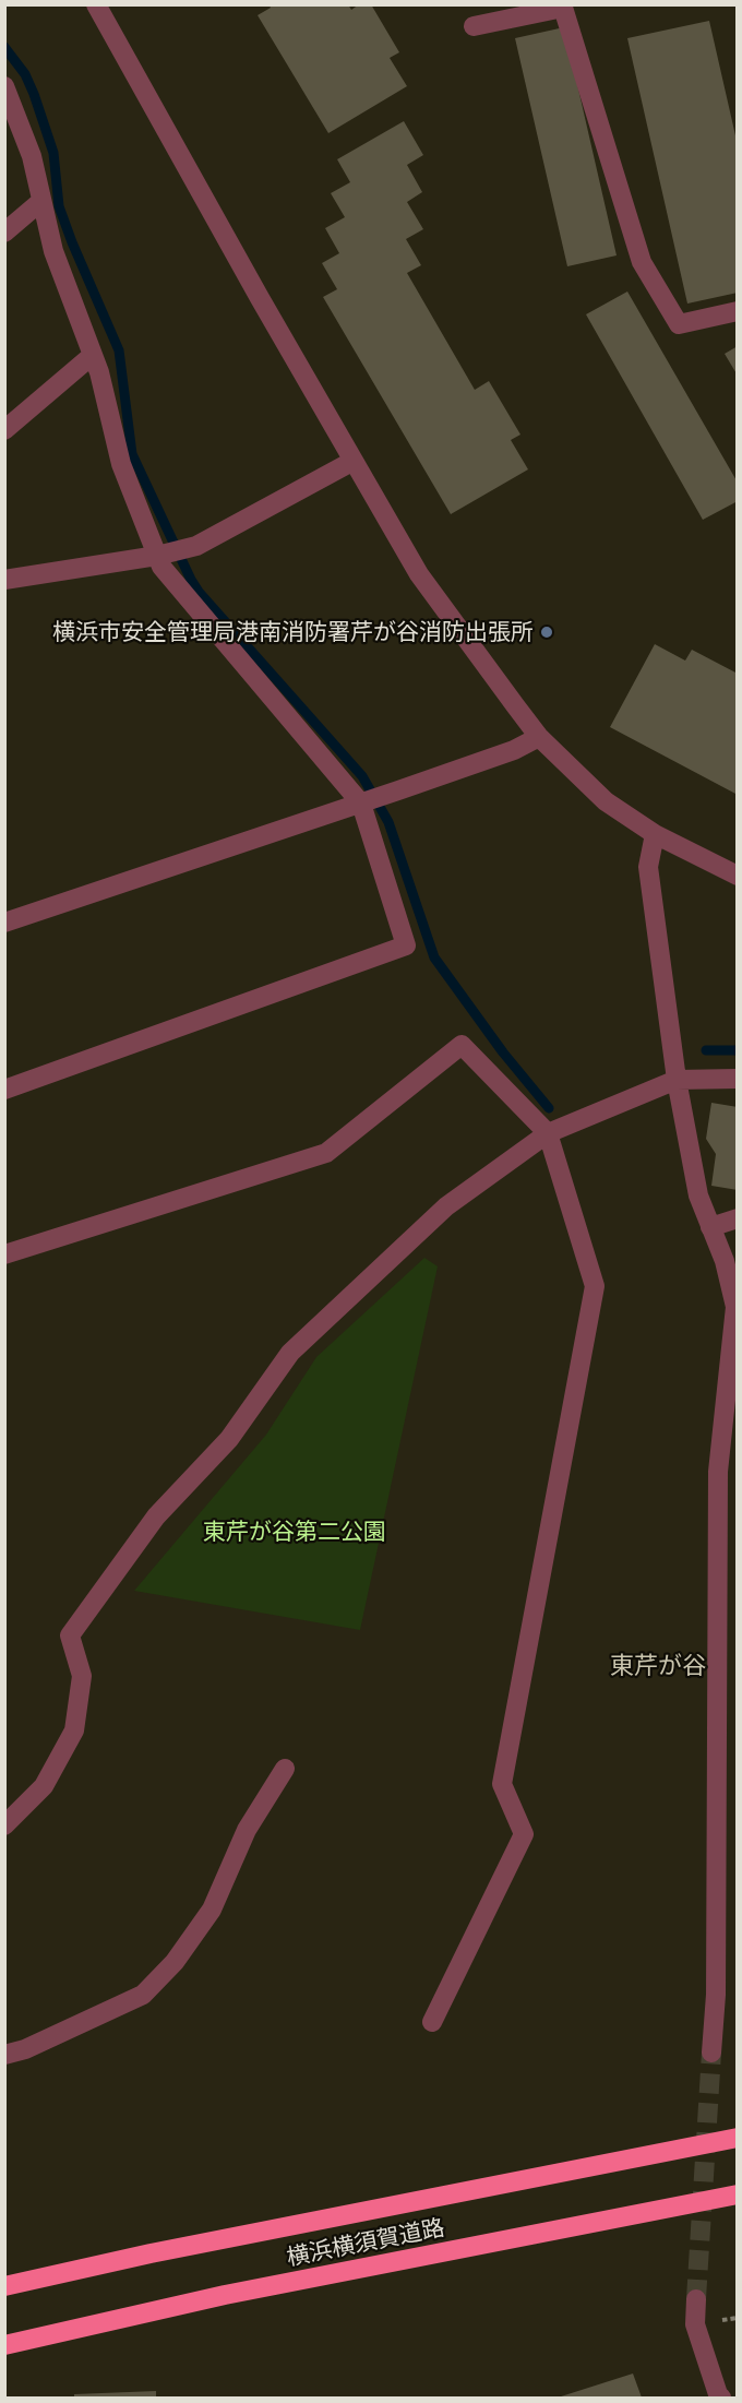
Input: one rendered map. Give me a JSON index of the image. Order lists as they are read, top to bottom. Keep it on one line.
{"streets":{"highway":["横浜横須賀道路"]},"districts":["東芹が谷"],"parks":["東芹が谷第二公園"],"places":["横浜市安全管理局港南消防署芹が谷消防出張所"]}
